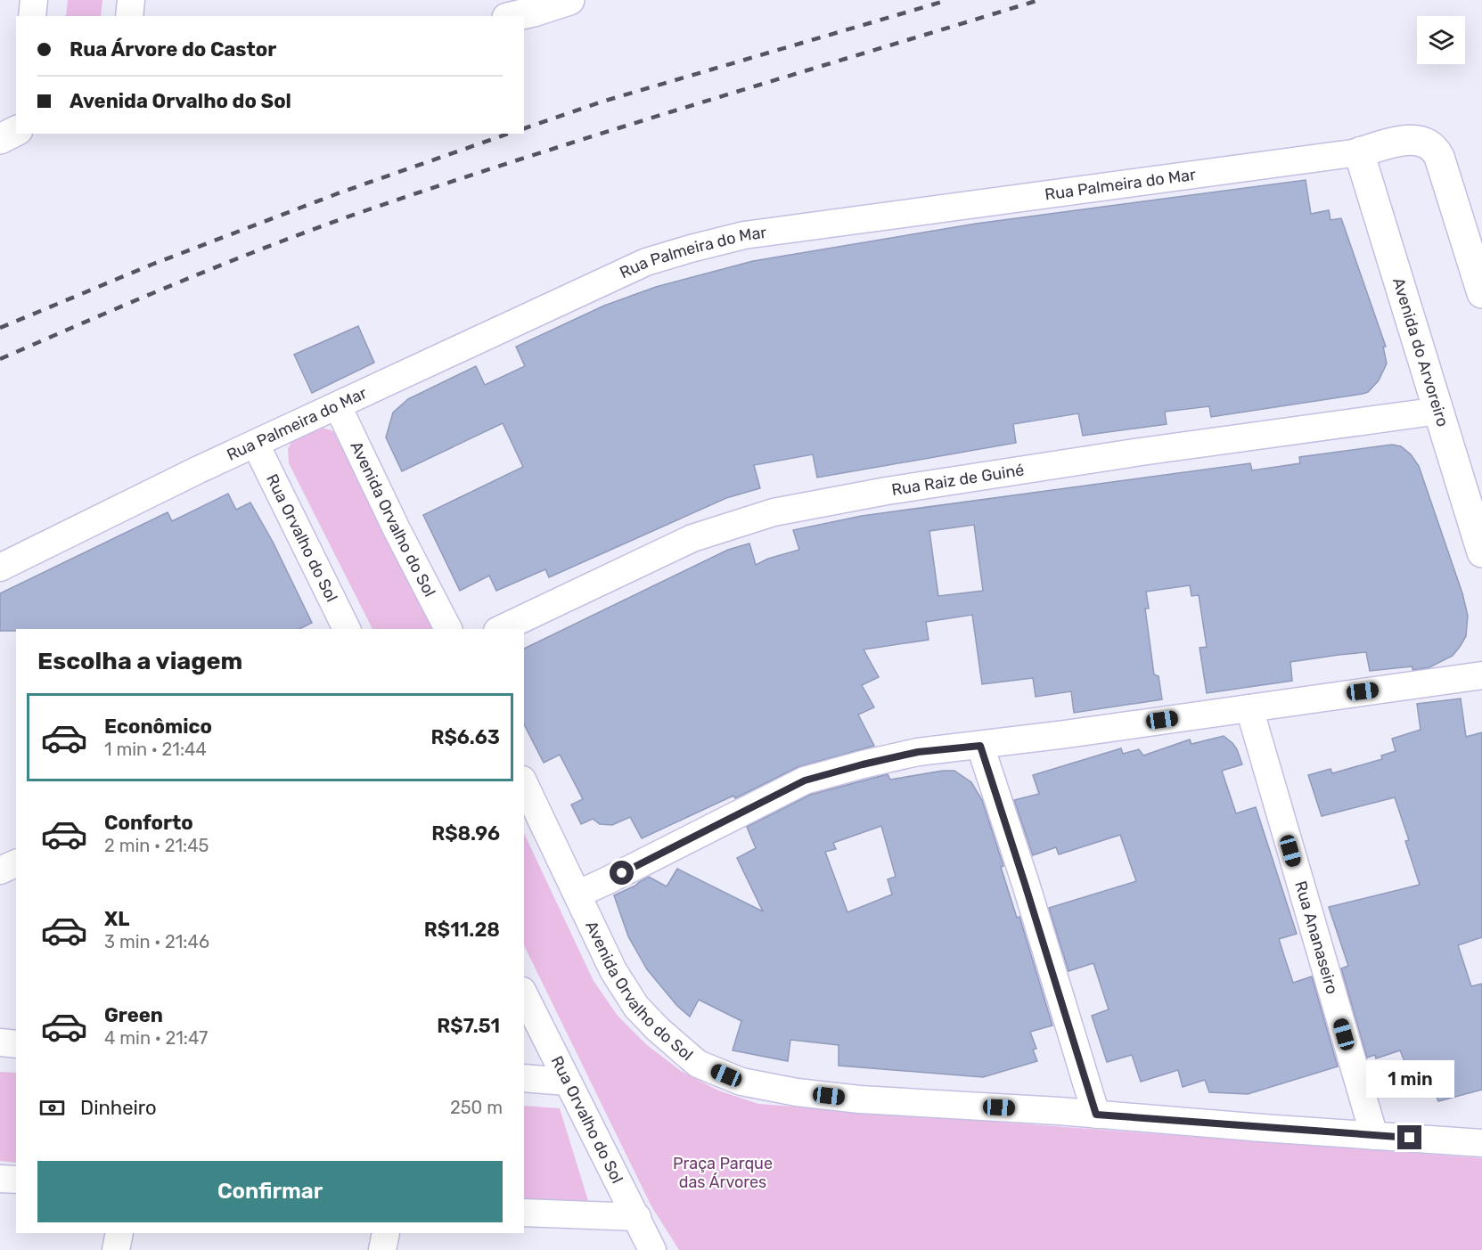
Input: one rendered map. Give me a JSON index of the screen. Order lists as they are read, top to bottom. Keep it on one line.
{"streets":{"street":["Rua Palmeira do Mar","Avenida do Arvoreiro","Rua Raiz de Guiné","Avenida Orvalho do Sol","Rua Orvalho do Sol","Rua Ananaseiro"]},"crossings":[["Rua Palmeira do Mar","Avenida do Arvoreiro"],["Rua Palmeira do Mar","Avenida Orvalho do Sol"],["Rua Palmeira do Mar","Rua Orvalho do Sol"],["Avenida do Arvoreiro","Rua Raiz de Guiné"],["Avenida Orvalho do Sol","Rua Ananaseiro"]],"parks":["Praça Parque das Árvores"],"page":{"banner":["Rua Árvore do Castor","Avenida Orvalho do Sol"],"heading":"Escolha a viagem","list":[{"name":"Econômico","note":"1 min · 21:44","value":"R$6.63"},{"name":"Conforto","note":"2 min · 21:45","value":"R$8.96"},{"name":"XL","note":"3 min · 21:46","value":"R$11.28"},{"name":"Green","note":"4 min · 21:47","value":"R$7.51"}],"bubble":"1 min","pay":["Dinheiro","250 m"],"buttons":"Confirmar"}}
